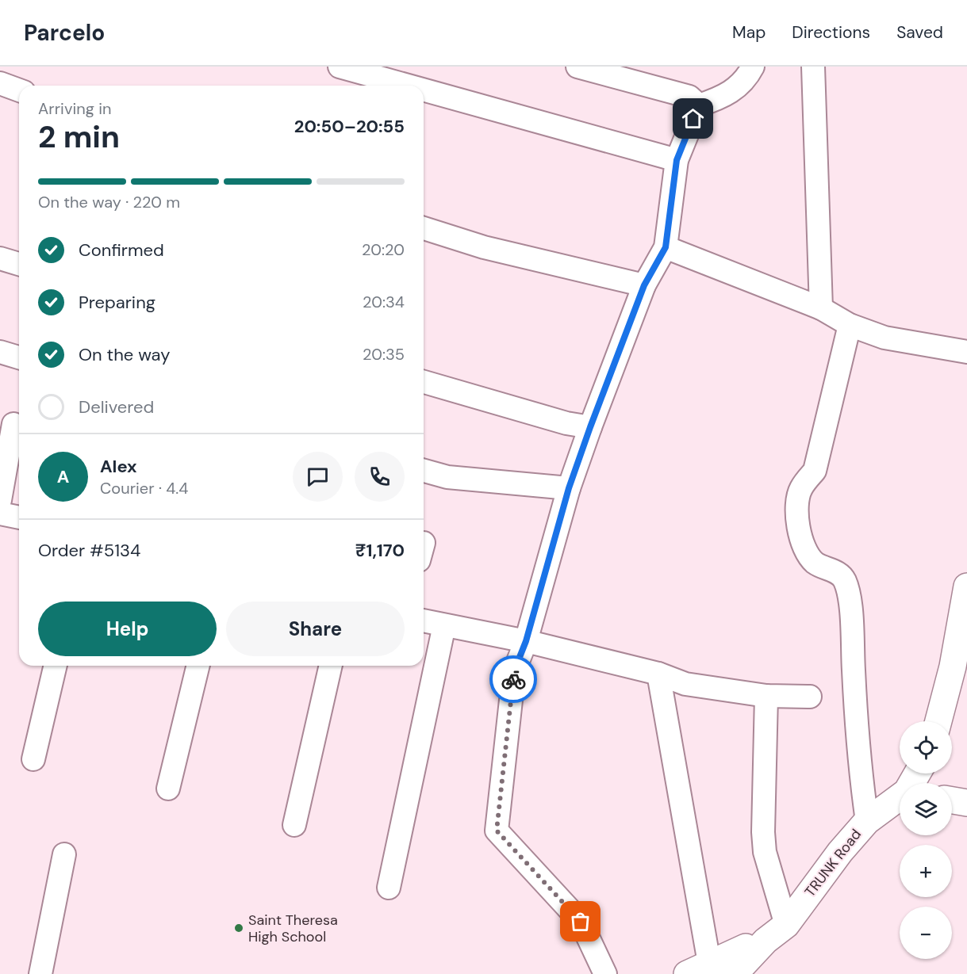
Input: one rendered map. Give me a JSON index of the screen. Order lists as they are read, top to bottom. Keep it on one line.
{"streets":{"main road":["TRUNK Road"]},"places":["Saint Theresa High School"],"page":{"header":"Parcelo","nav":["Map","Directions","Saved"],"heading":["2 min","Arriving in","20:50–20:55"],"panel":["Alex","Courier · 4.4","Order #5134","₹1,170"],"bar":"On the way · 220 m","list":[["Confirmed","20:20"],["Preparing","20:34"],["On the way","20:35"],"Delivered"],"round":"A","buttons":["Help","Share"],"map_buttons":["+","−"]}}
